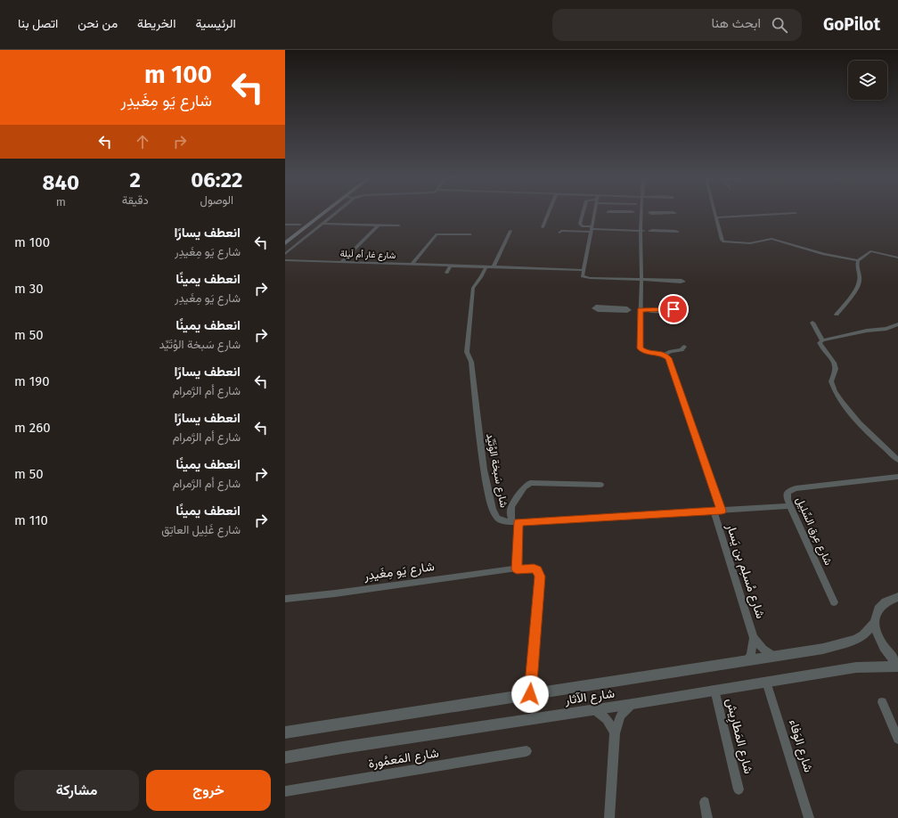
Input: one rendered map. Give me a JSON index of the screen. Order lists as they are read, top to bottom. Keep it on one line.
{"streets":{"street":["شارع غار أم لَيلة","شارع سَبخة الوُتَيِّد","شارع عِرق السِّلِيل","شارع يَو مِغَيدِر","شارع مُسلِم بن يَسار","شارع الآثار","شارع المَطارِيش","شارع الوَفاء","شارع المَعمُورة"]},"crossings":[["شارع غار أم لَيلة","شارع سَبخة الوُتَيِّد"],["شارع سَبخة الوُتَيِّد","شارع عِرق السِّلِيل"],["شارع سَبخة الوُتَيِّد","شارع مُسلِم بن يَسار"],["شارع يَو مِغَيدِر","شارع الآثار"],["شارع مُسلِم بن يَسار","شارع الآثار"],["شارع الآثار","شارع المَطارِيش"],["شارع الآثار","شارع الوَفاء"]],"page":{"header":"GoPilot","search":"ابحث هنا","nav":["الرئيسية","الخريطة","من نحن","اتصل بنا"],"turn":["100 m","شارع يَو مِغَيدِر"],"eta":["06:22","الوصول","2","دقيقة","840","m"],"list":[{"name":"انعطف يسارًا","note":"شارع يَو مِغَيدِر","value":"100 m"},{"name":"انعطف يمينًا","note":"شارع يَو مِغَيدِر","value":"30 m"},{"name":"انعطف يمينًا","note":"شارع سَبخة الوُتَيِّد","value":"50 m"},{"name":"انعطف يسارًا","note":"شارع أم الرَّمرام","value":"190 m"},{"name":"انعطف يسارًا","note":"شارع أم الرَّمرام","value":"260 m"},{"name":"انعطف يمينًا","note":"شارع أم الرَّمرام","value":"50 m"},{"name":"انعطف يمينًا","note":"شارع غَلِيل العاتِق","value":"110 m"}],"buttons":["خروج","مشاركة"]}}
